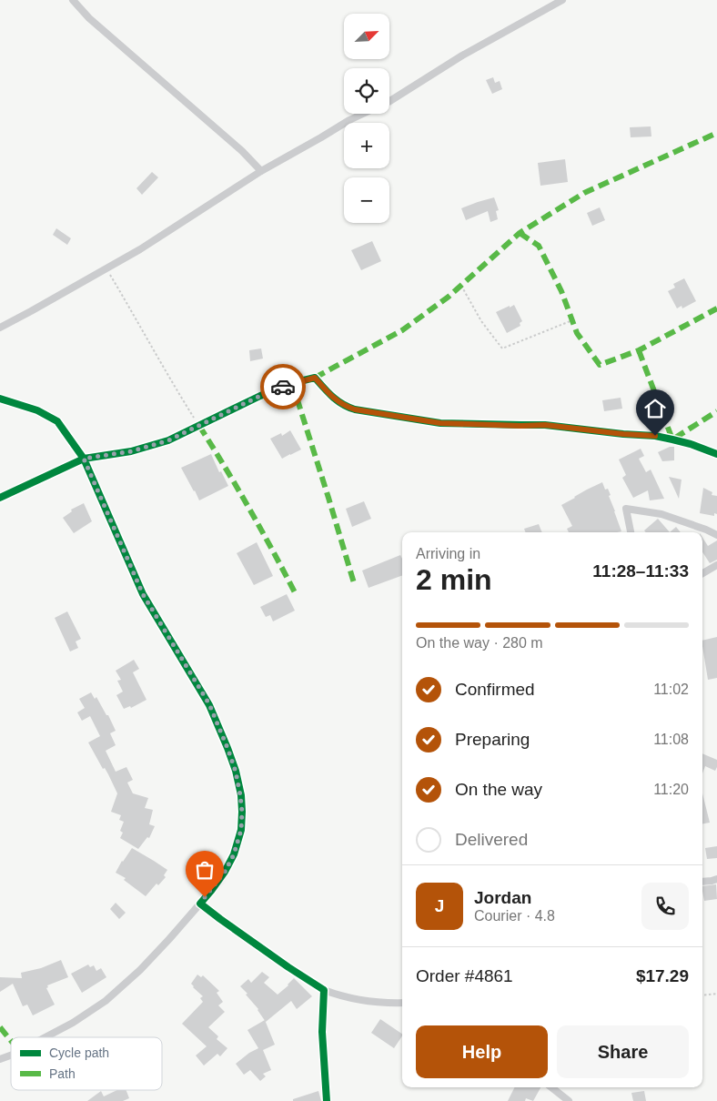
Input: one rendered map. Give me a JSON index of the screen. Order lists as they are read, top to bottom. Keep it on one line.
{"legend":["Cycle path","Path"],"north":"top right","page":{"map_buttons":["+","−"],"heading":["2 min","Arriving in","11:28–11:33"],"panel":["Jordan","Courier · 4.8","Order #4861","$17.29"],"bar":"On the way · 280 m","list":[["Confirmed","11:02"],["Preparing","11:08"],["On the way","11:20"],"Delivered"],"round":"J","buttons":["Help","Share"]}}
